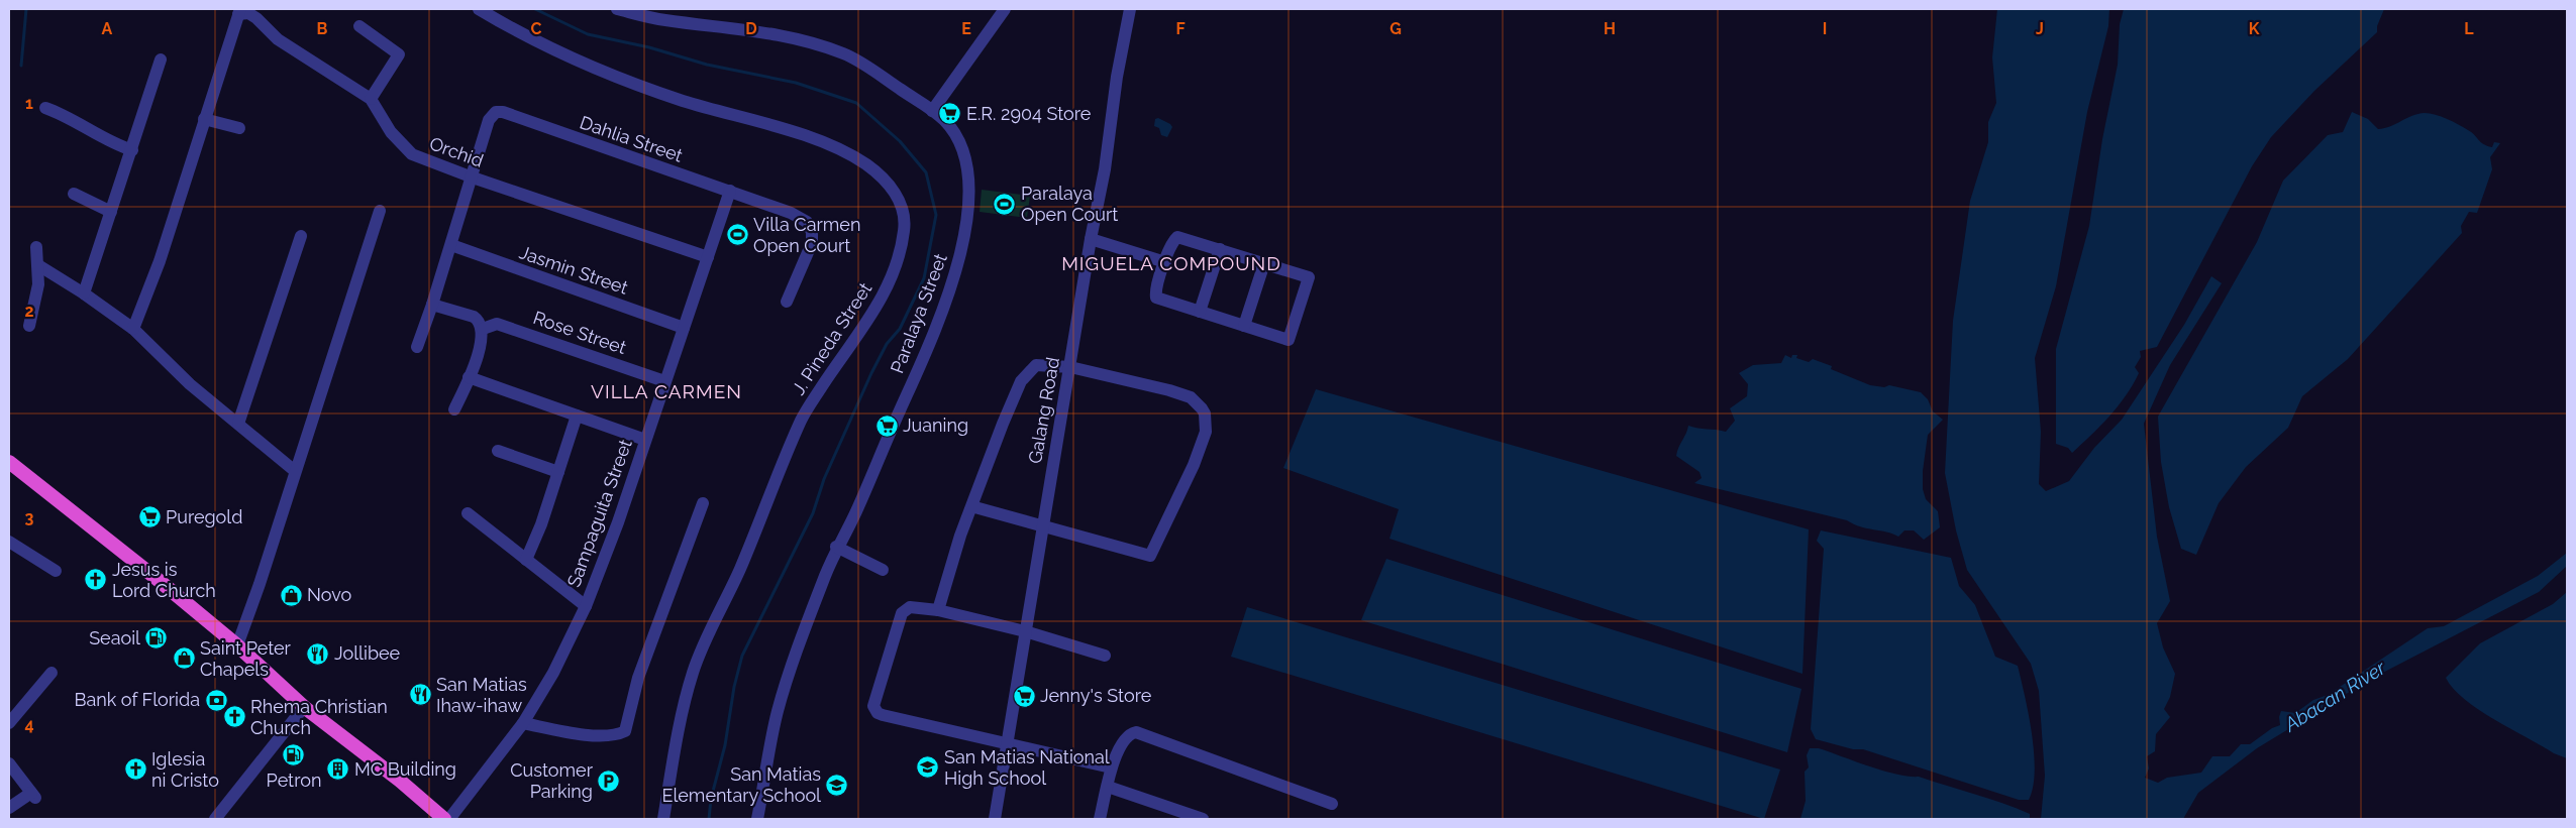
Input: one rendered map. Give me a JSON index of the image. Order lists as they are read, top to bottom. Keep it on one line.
{"streets":{"street":["Dahlia Street","Orchid","Jasmin Street","Paralaya Street","Rose Street","J. Pineda Street","Galang Road","Sampaguita Street"]},"crossings":[["Dahlia Street","Orchid"],["Dahlia Street","Jasmin Street"],["Dahlia Street","Sampaguita Street"],["Orchid","Sampaguita Street"],["Jasmin Street","Sampaguita Street"],["Rose Street","Sampaguita Street"]],"districts":["MIGUELA COMPOUND","VILLA CARMEN"],"water":["Abacan River"],"places":{"supermarket":["E.R. 2904 Store","Juaning","Puregold","Jenny's Store"],"sports":["Paralaya Open Court","Villa Carmen Open Court"],"church":["Jesus is Lord Church","Rhema Christian Church","Iglesia ni Cristo"],"shop":["Novo","Saint Peter Chapels"],"fuel station":["Seaoil","Petron"],"restaurant":["Jollibee","San Matias Ihaw-ihaw"],"bank":["Bank of Florida"],"school or university":["San Matias National High School","San Matias Elementary School"],"building":["MC Building"],"parking":["Customer Parking"]},"grid":{"columns":["A","B","C","D","E","F","G","H","I","J","K","L"],"rows":["1","2","3","4"]}}
